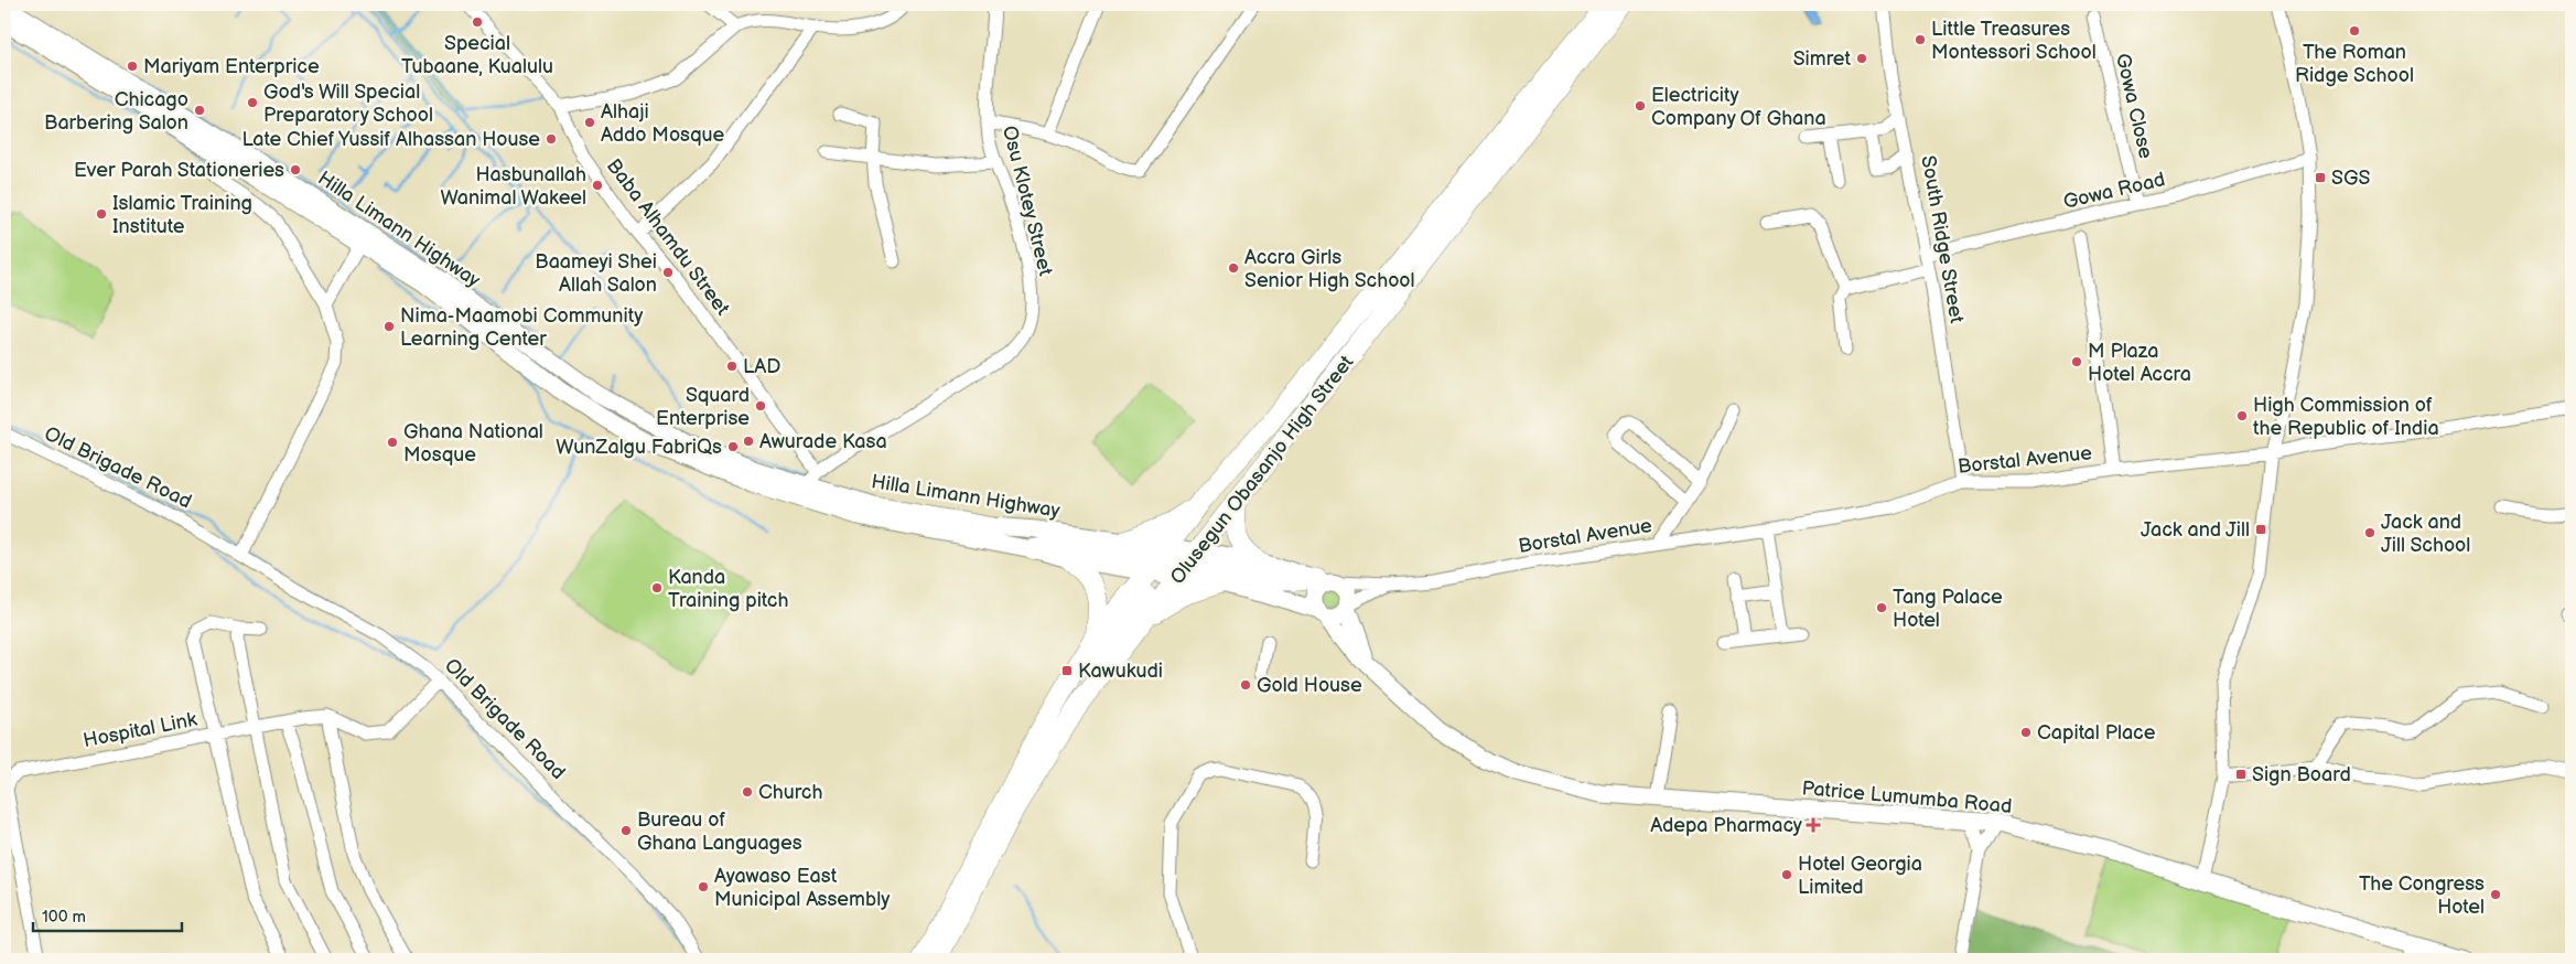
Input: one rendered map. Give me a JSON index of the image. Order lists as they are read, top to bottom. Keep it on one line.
{"streets":{"main road":["Hilla Limann Highway","Olusegun Obasanjo High Street","Patrice Lumumba Road"],"street":["Gowa Close","Gowa Road","Osu Klotey Street","Baba Alhamdu Street","South Ridge Street","Borstal Avenue","Old Brigade Road","Hospital Link"]},"crossings":[["Gowa Close","Gowa Road"],["Gowa Road","South Ridge Street"],["Osu Klotey Street","Hilla Limann Highway"],["Osu Klotey Street","Baba Alhamdu Street"],["Hilla Limann Highway","Olusegun Obasanjo High Street"],["South Ridge Street","Borstal Avenue"],["Borstal Avenue","Patrice Lumumba Road"]],"places":{"other":["Special Tubaane, Kualulu","The Roman Ridge School","Little Treasures Montessori School","Simret","Mariyam Enterprice","God's Will Special Preparatory School","Electricity Company Of Ghana","Chicago Barbering Salon","Alhaji Addo Mosque","Late Chief Yussif Alhassan House","Ever Parah Stationeries","Hasbunallah Wanimal Wakeel","Islamic Training Institute","Accra Girls Senior High School","Baameyi Shei Allah Salon","Nima-Maamobi Community Learning Center","M Plaza Hotel Accra","LAD","Squard Enterprise","High Commission of the Republic of India","Awurade Kasa","Ghana National Mosque","WunZalgu FabriQs","Jack and Jill School","Kanda Training pitch","Tang Palace Hotel","Gold House","Capital Place","Church","Bureau of Ghana Languages","Hotel Georgia Limited","Ayawaso East Municipal Assembly","The Congress Hotel"],"transit":["SGS","Jack and Jill","Kawukudi","Sign Board"],"health":["Adepa Pharmacy"]},"scale_bar":"100 m"}
